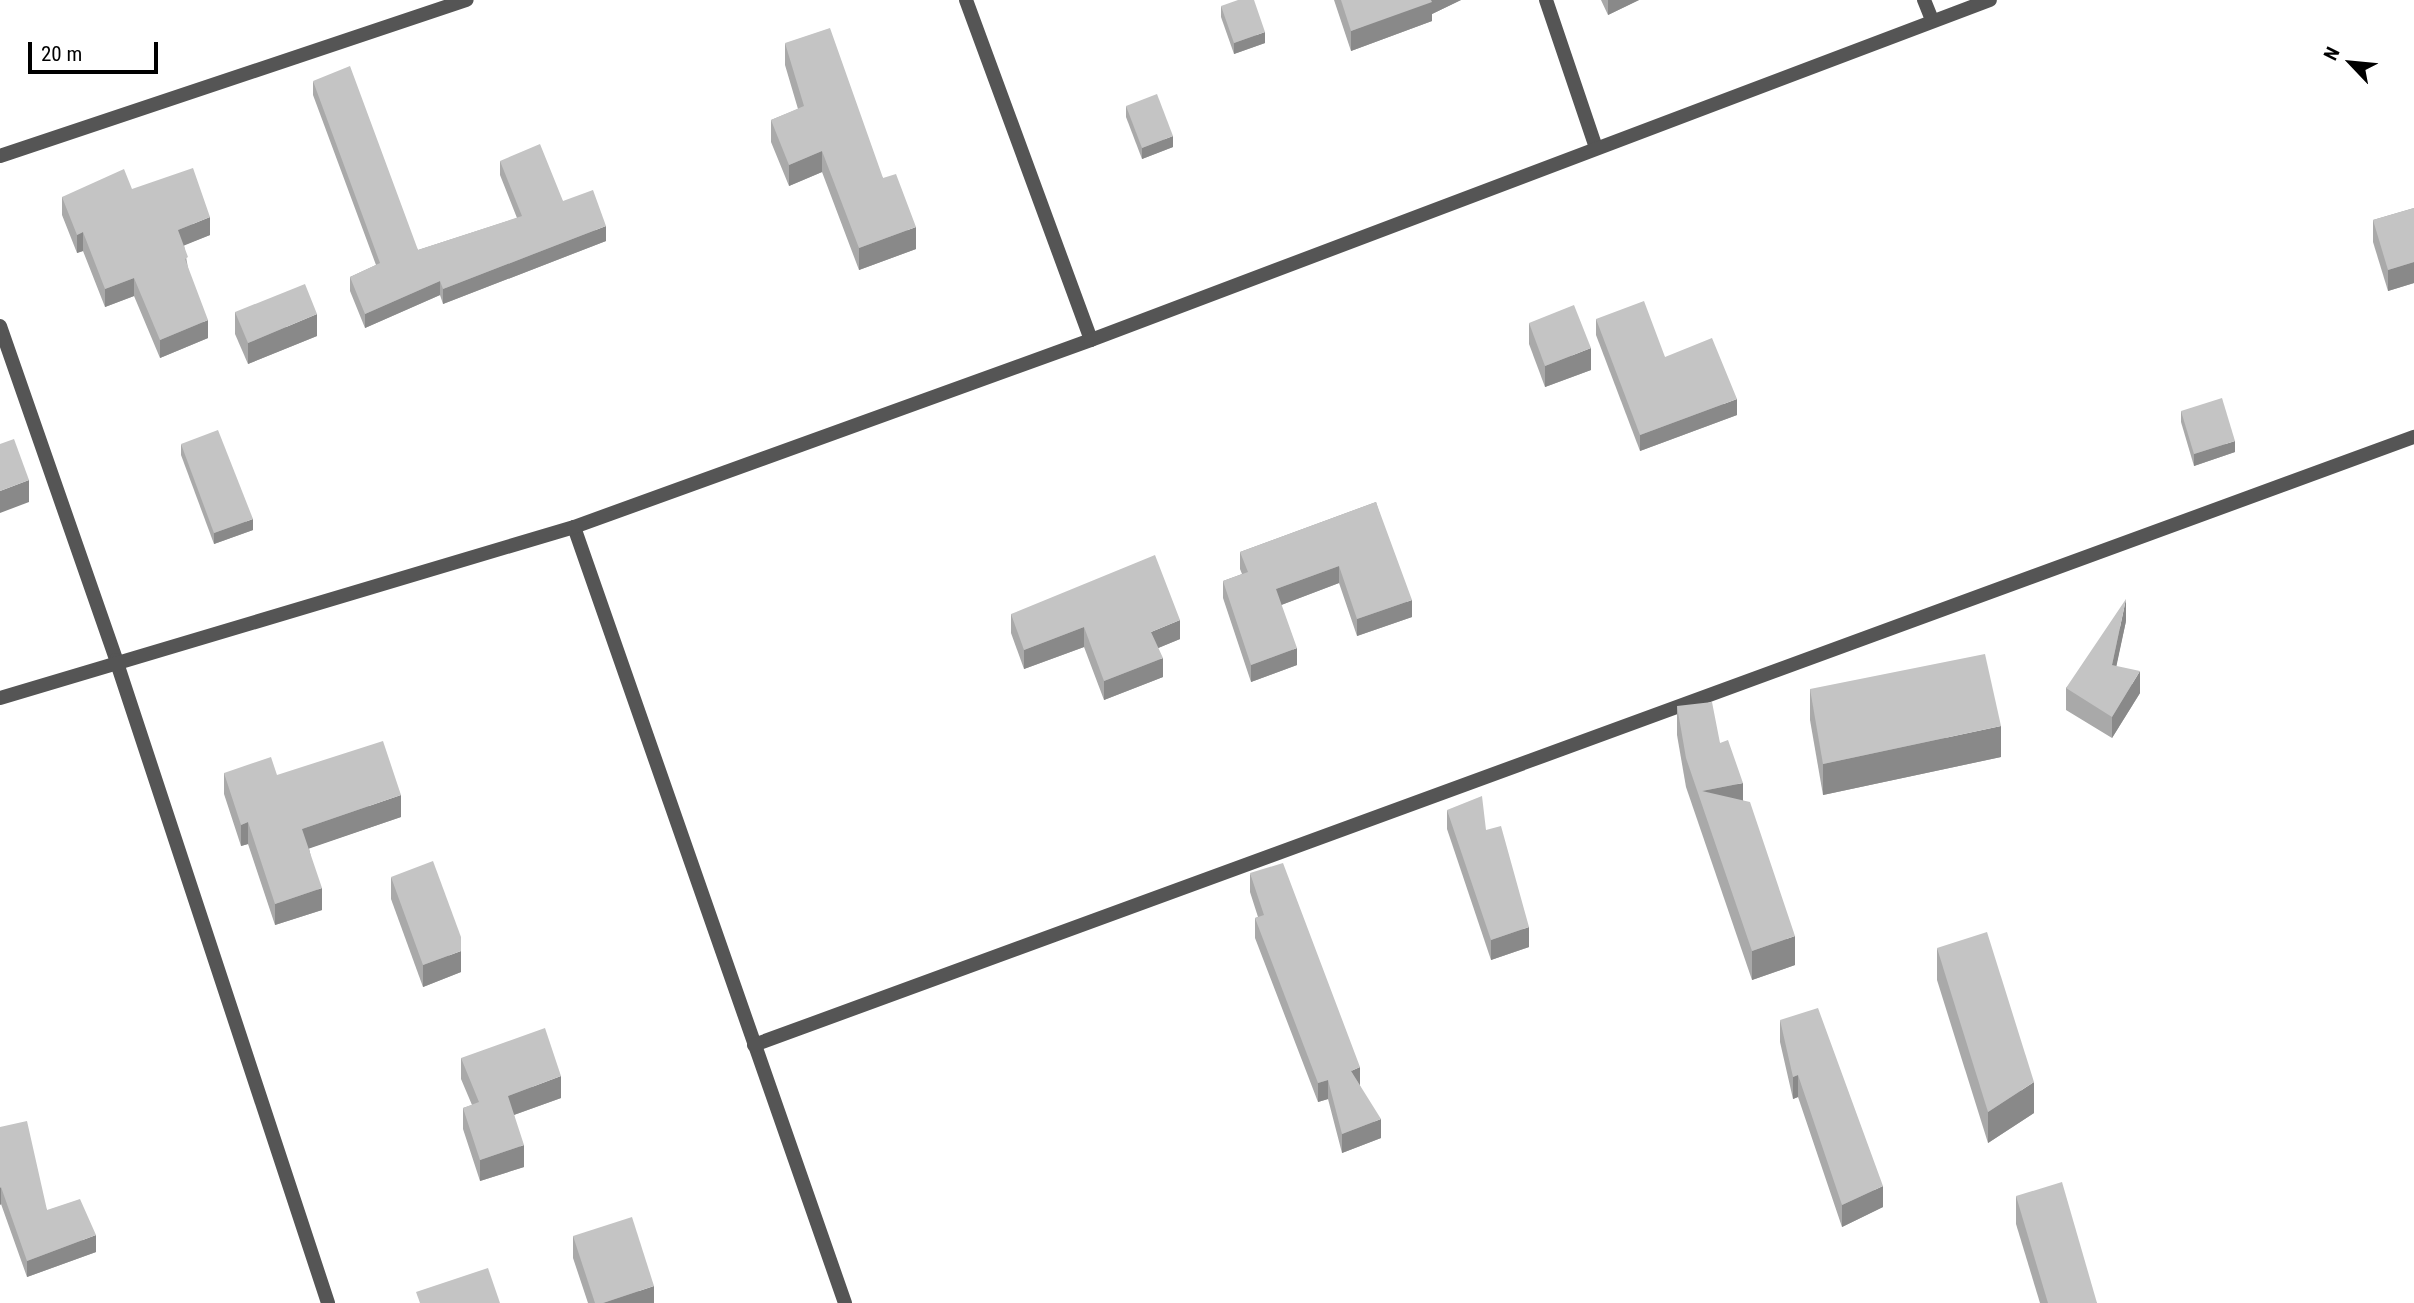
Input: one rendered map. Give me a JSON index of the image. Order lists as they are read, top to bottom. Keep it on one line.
{"scale_bar":"20 m","north":"top left"}
